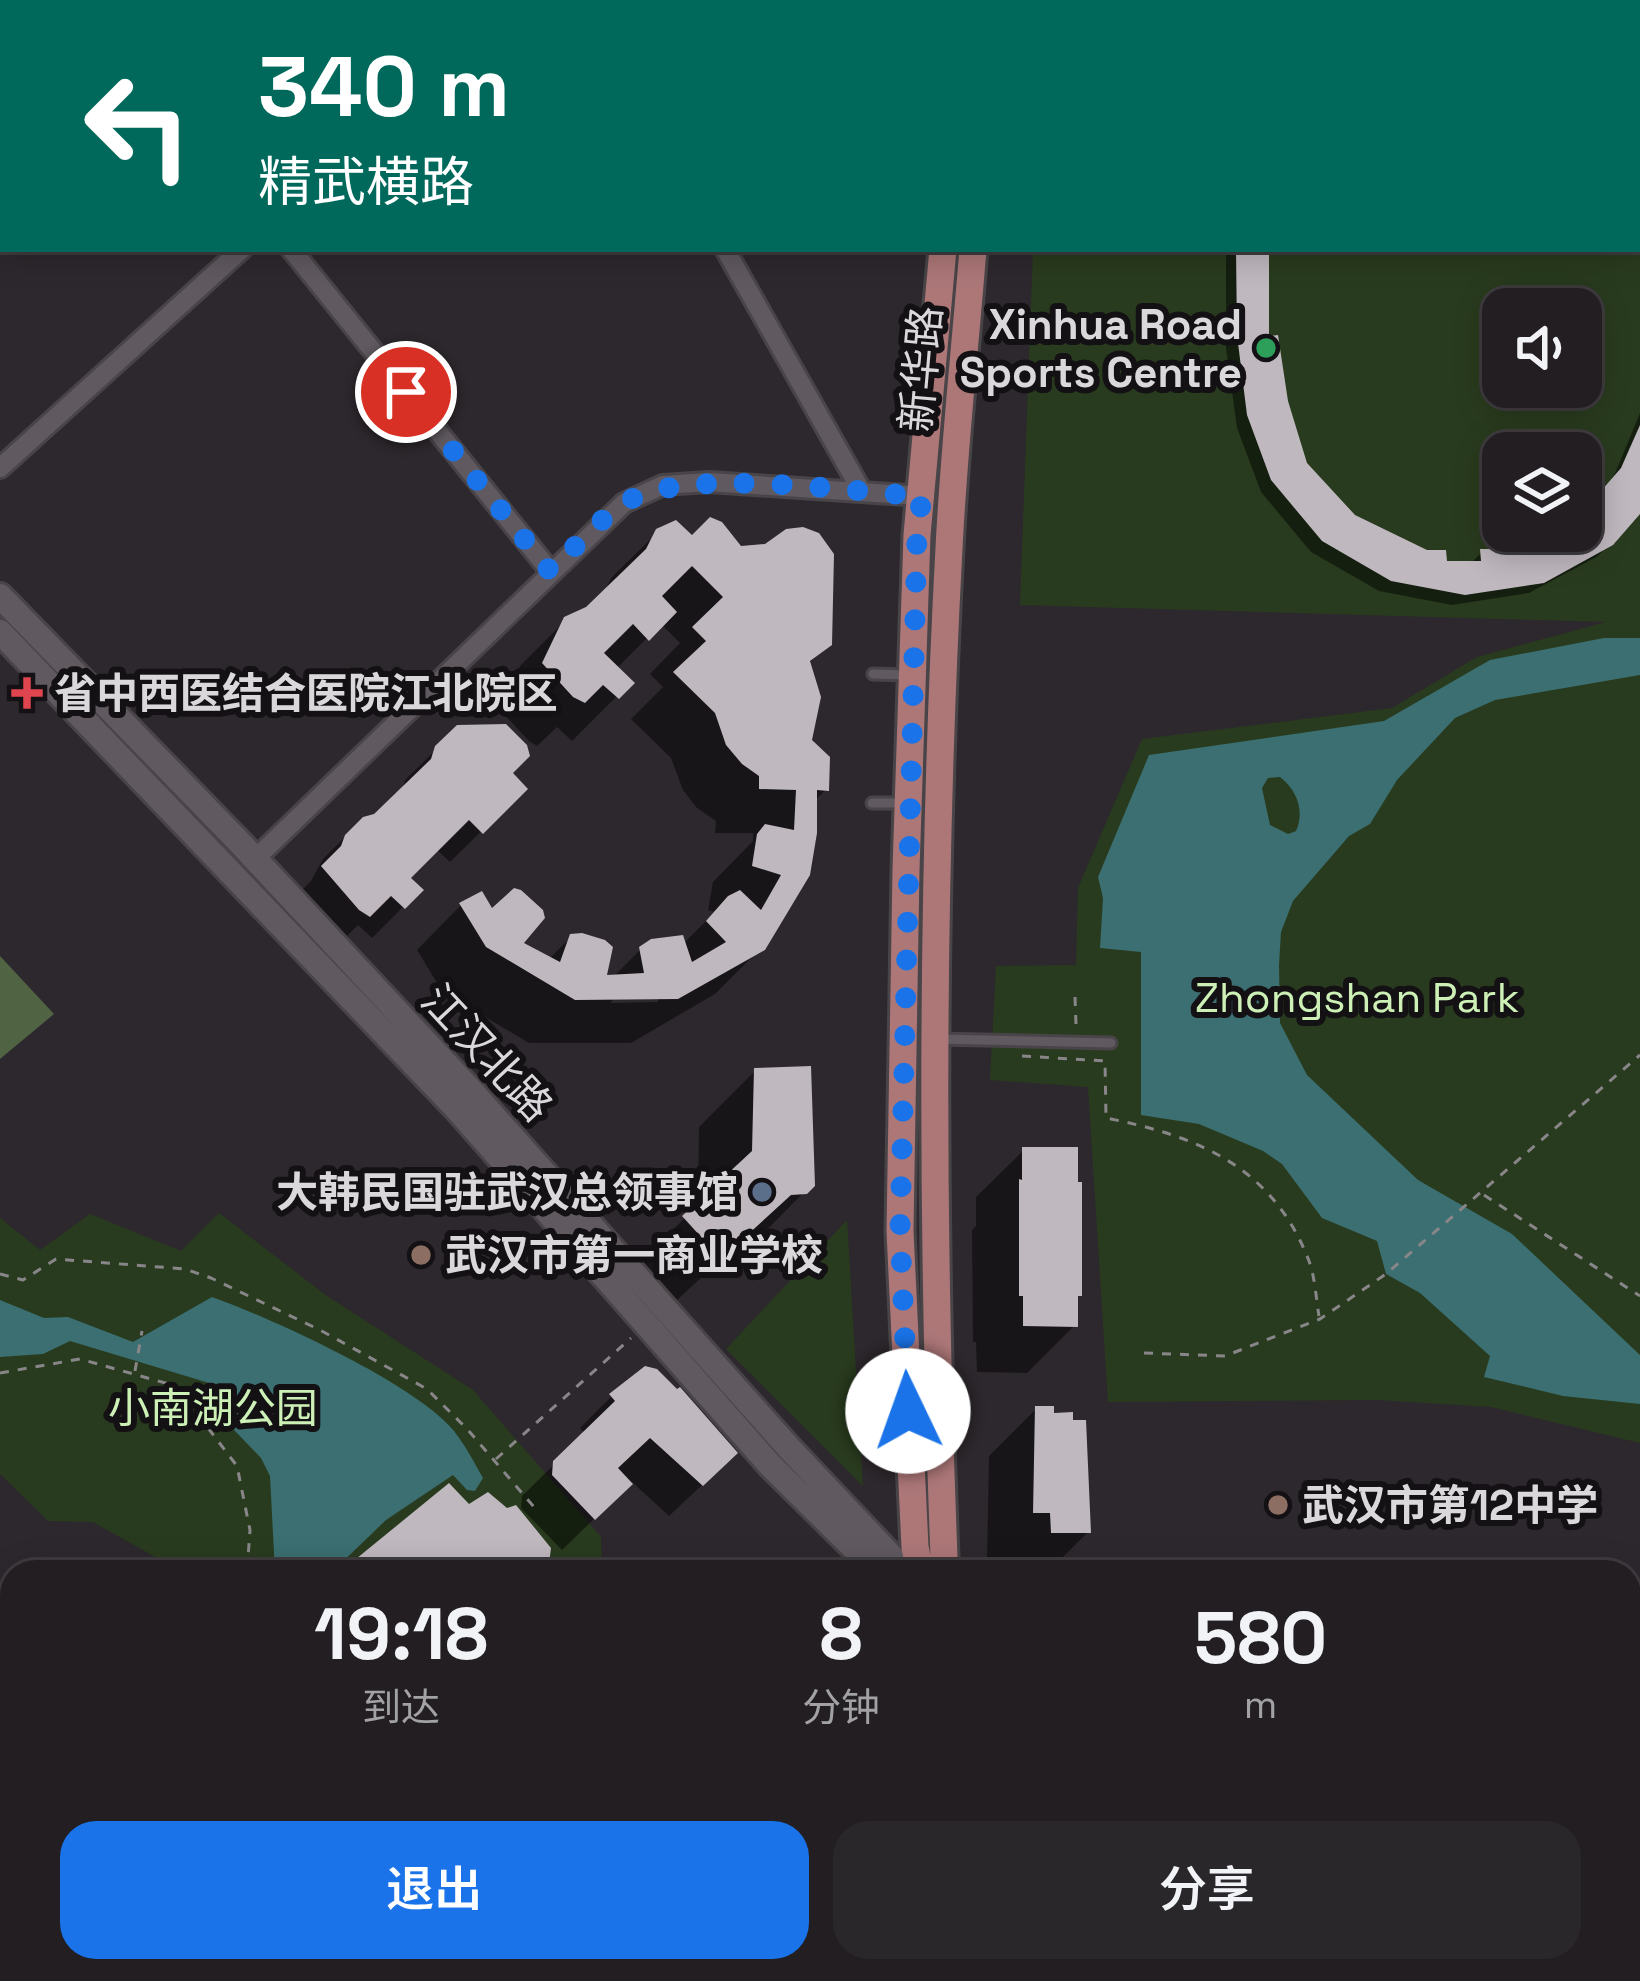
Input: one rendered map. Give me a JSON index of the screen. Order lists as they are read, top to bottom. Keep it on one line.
{"streets":{"main road":["新华路","江汉北路"]},"parks":["Zhongshan Park","小南湖公园"],"places":{"other":["Xinhua Road Sports Centre","大韩民国驻武汉总领事馆","武汉市第一商业学校","武汉市第12中学"],"health":["省中西医结合医院江北院区"]},"page":{"turn":["340 m","精武横路"],"eta":["19:18","到达","8","分钟","580","m"],"buttons":["退出","分享"]}}
